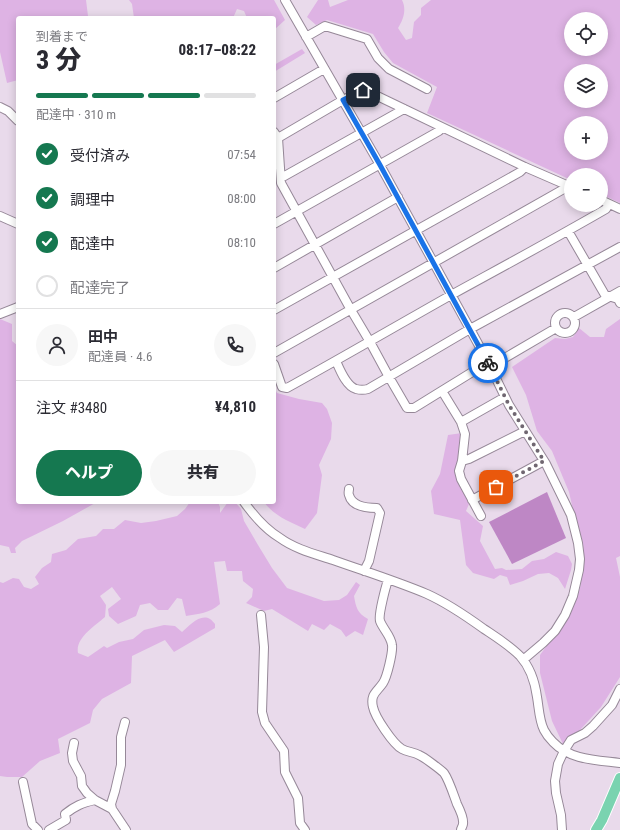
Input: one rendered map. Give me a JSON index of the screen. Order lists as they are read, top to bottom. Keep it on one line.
{"page":{"map_buttons":["+","−"],"heading":["3 分","到着まで","08:17–08:22"],"panel":["田中","配達員 · 4.6","注文 #3480","¥4,810"],"bar":"配達中 · 310 m","list":[["受付済み","07:54"],["調理中","08:00"],["配達中","08:10"],"配達完了"],"buttons":["ヘルプ","共有"]}}
